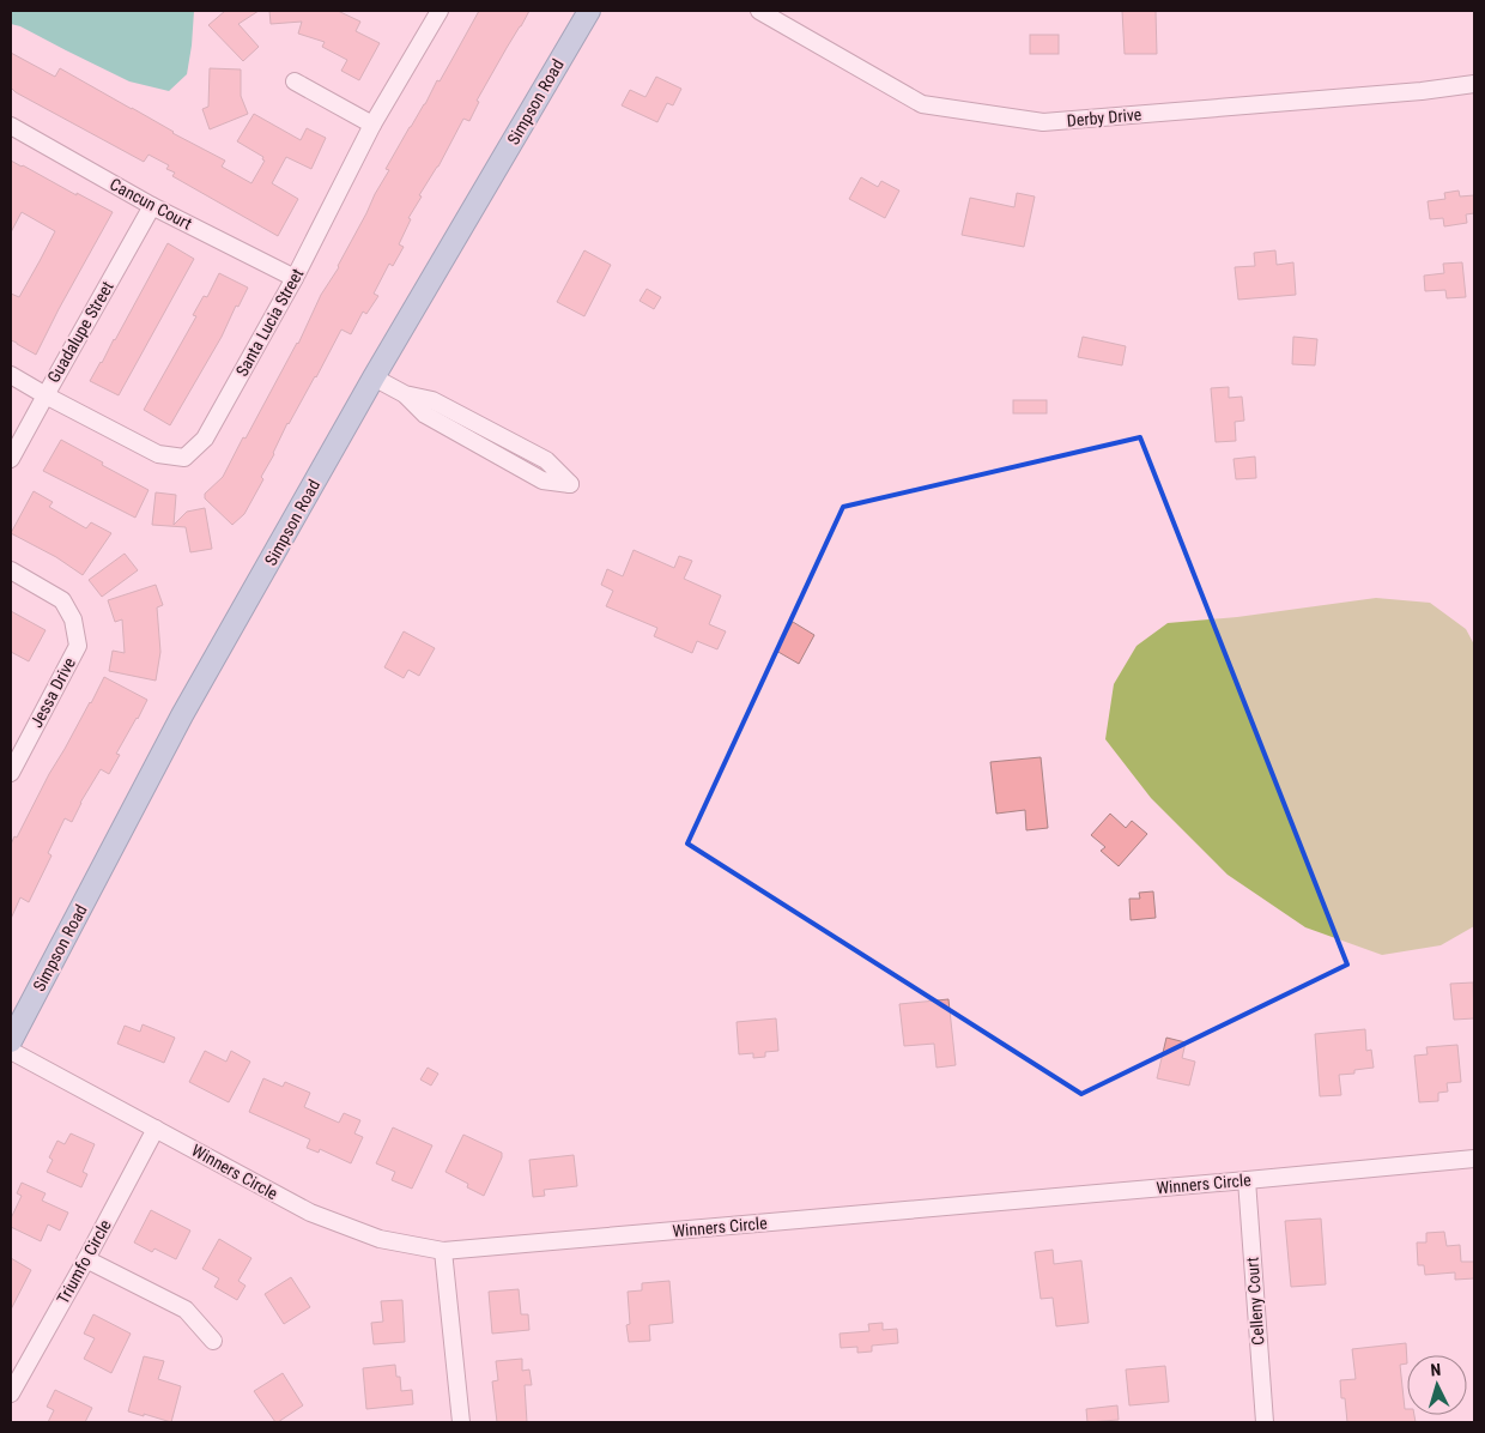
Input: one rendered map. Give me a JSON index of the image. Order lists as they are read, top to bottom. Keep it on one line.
{"streets":{"main road":["Simpson Road"],"street":["Derby Drive","Cancun Court","Santa Lucia Street","Guadalupe Street","Jessa Drive","Winners Circle","Triumfo Circle","Celleny Court"]},"crossings":[["Cancun Court","Santa Lucia Street"],["Cancun Court","Guadalupe Street"],["Santa Lucia Street","Guadalupe Street"],["Winners Circle","Triumfo Circle"],["Winners Circle","Celleny Court"]],"north":"top"}
